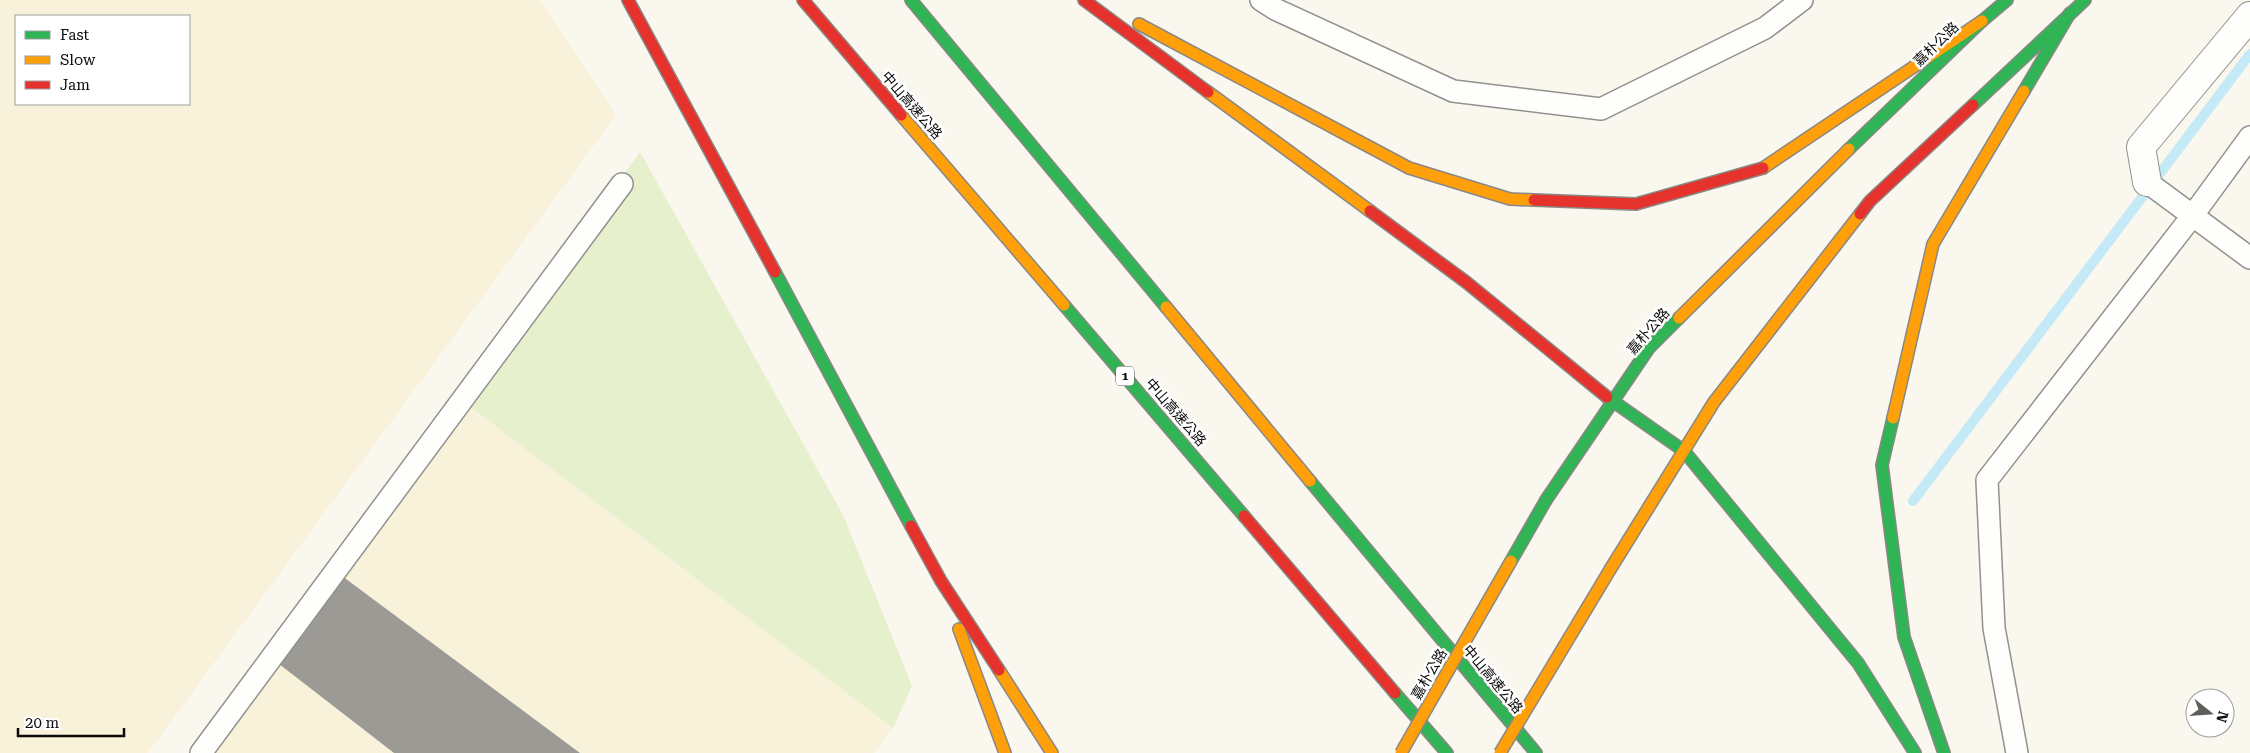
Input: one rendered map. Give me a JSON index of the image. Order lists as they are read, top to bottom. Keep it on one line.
{"streets":{"main road":["嘉朴公路","中山高速公路","1"]},"legend":["Fast","Slow","Jam"],"scale_bar":"20 m","north":"right"}
